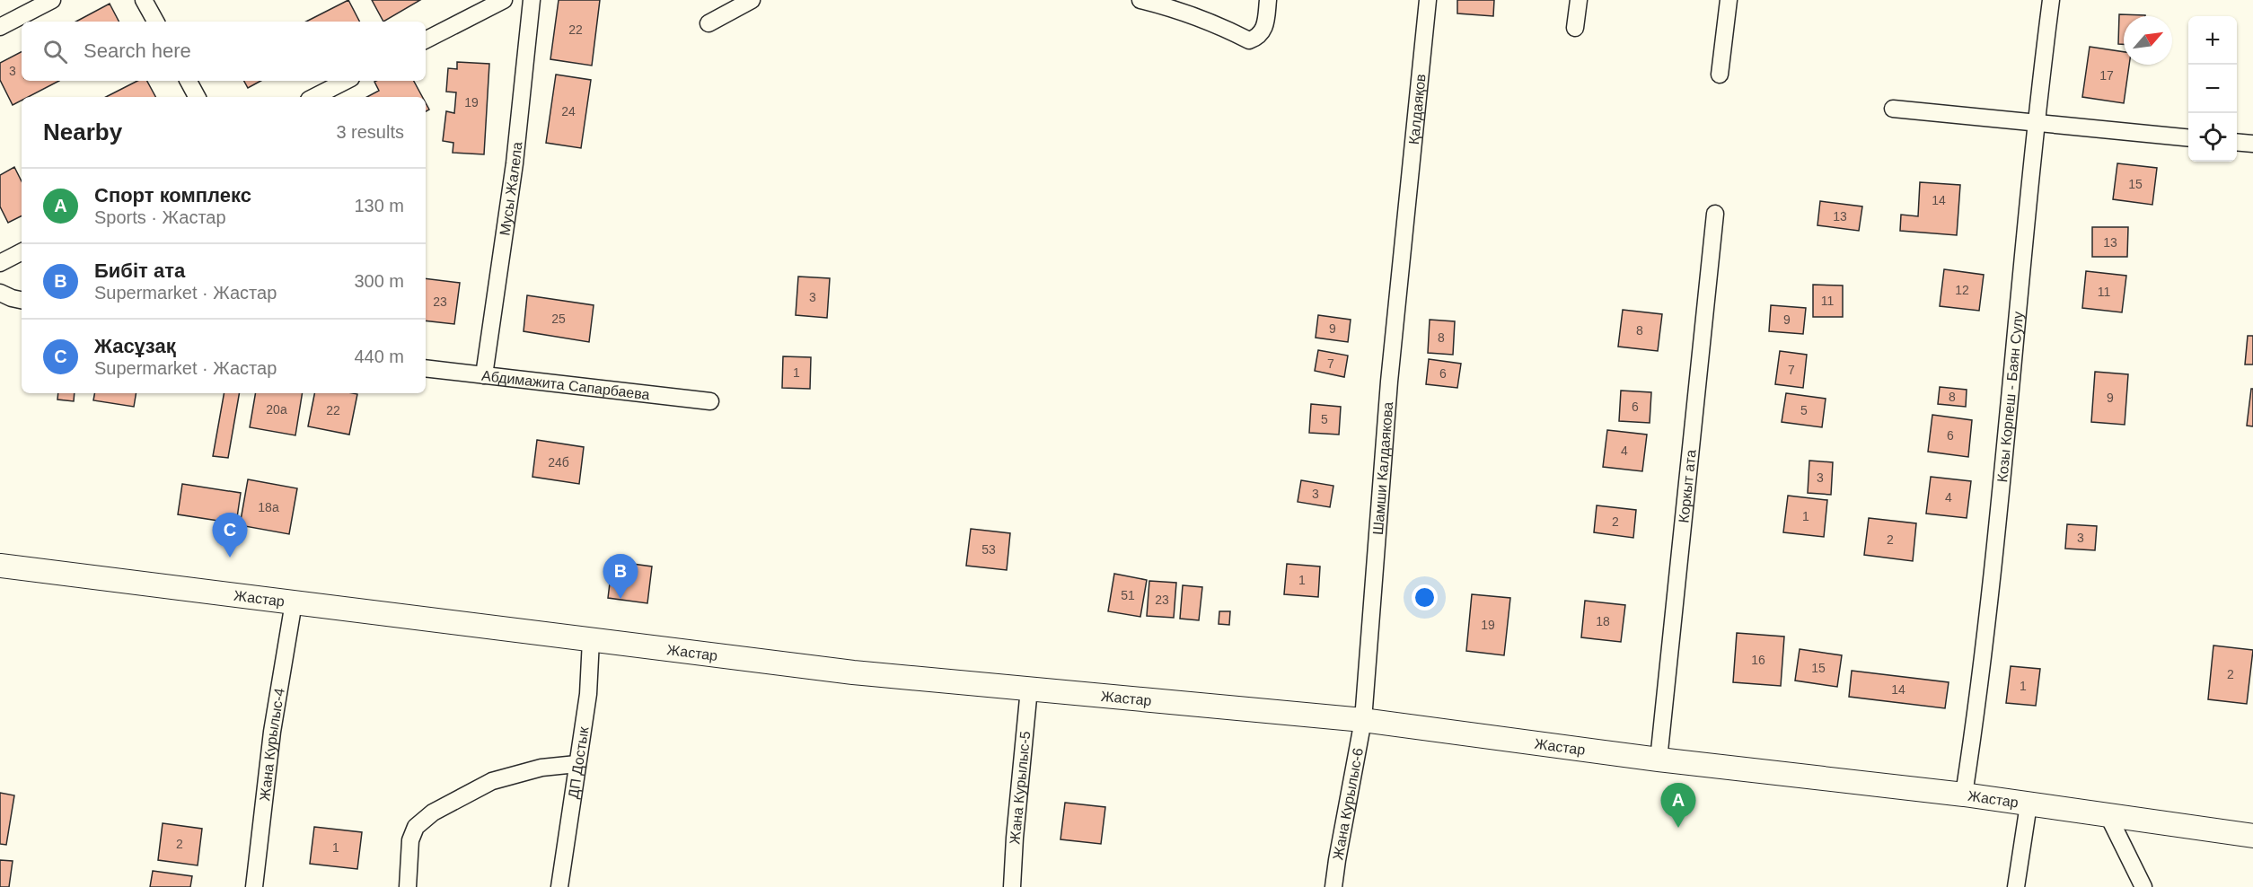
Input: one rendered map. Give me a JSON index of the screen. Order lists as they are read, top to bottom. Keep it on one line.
{"streets":{"street":["Қалдаяқов","Мусы Жалела","Абдимажита Сапарбаева","Козы Корпеш - Баян Сулу","Шамши Калдаякова","Коркыт ата","Жастар","Жана Курылыс-4","ДП Достык","Жана Курылыс-5","Жана Курылыс-6"]},"crossings":[["Қалдаяқов","Шамши Калдаякова"],["Мусы Жалела","Абдимажита Сапарбаева"],["Козы Корпеш - Баян Сулу","Жастар"],["Шамши Калдаякова","Жастар"],["Шамши Калдаякова","Жана Курылыс-6"],["Коркыт ата","Жастар"],["Жастар","Жана Курылыс-4"],["Жастар","ДП Достык"],["Жастар","Жана Курылыс-5"],["Жастар","Жана Курылыс-6"]],"house_numbers":["22","3","17","19","24","15","14","13","13","12","11","3","11","23","25","9","9","8","8","7","7","1","6","8","9","6","20а","22","5","5","6","4","24б","3","3","4","18а","1","2","3","2","53","1","51","23","18","19","16","15","2","1","14","2","1"],"north":"top right","page":{"map_buttons":["+","−"],"search":"Search here","heading":["Nearby","3 results"],"list":[{"mark":"A","name":"Спорт комплекс","note":"Sports · Жастар","value":"130 m"},{"mark":"B","name":"Бибіт ата","note":"Supermarket · Жастар","value":"300 m"},{"mark":"C","name":"Жасұзақ","note":"Supermarket · Жастар","value":"440 m"}],"pins":["C","B","A"]}}
